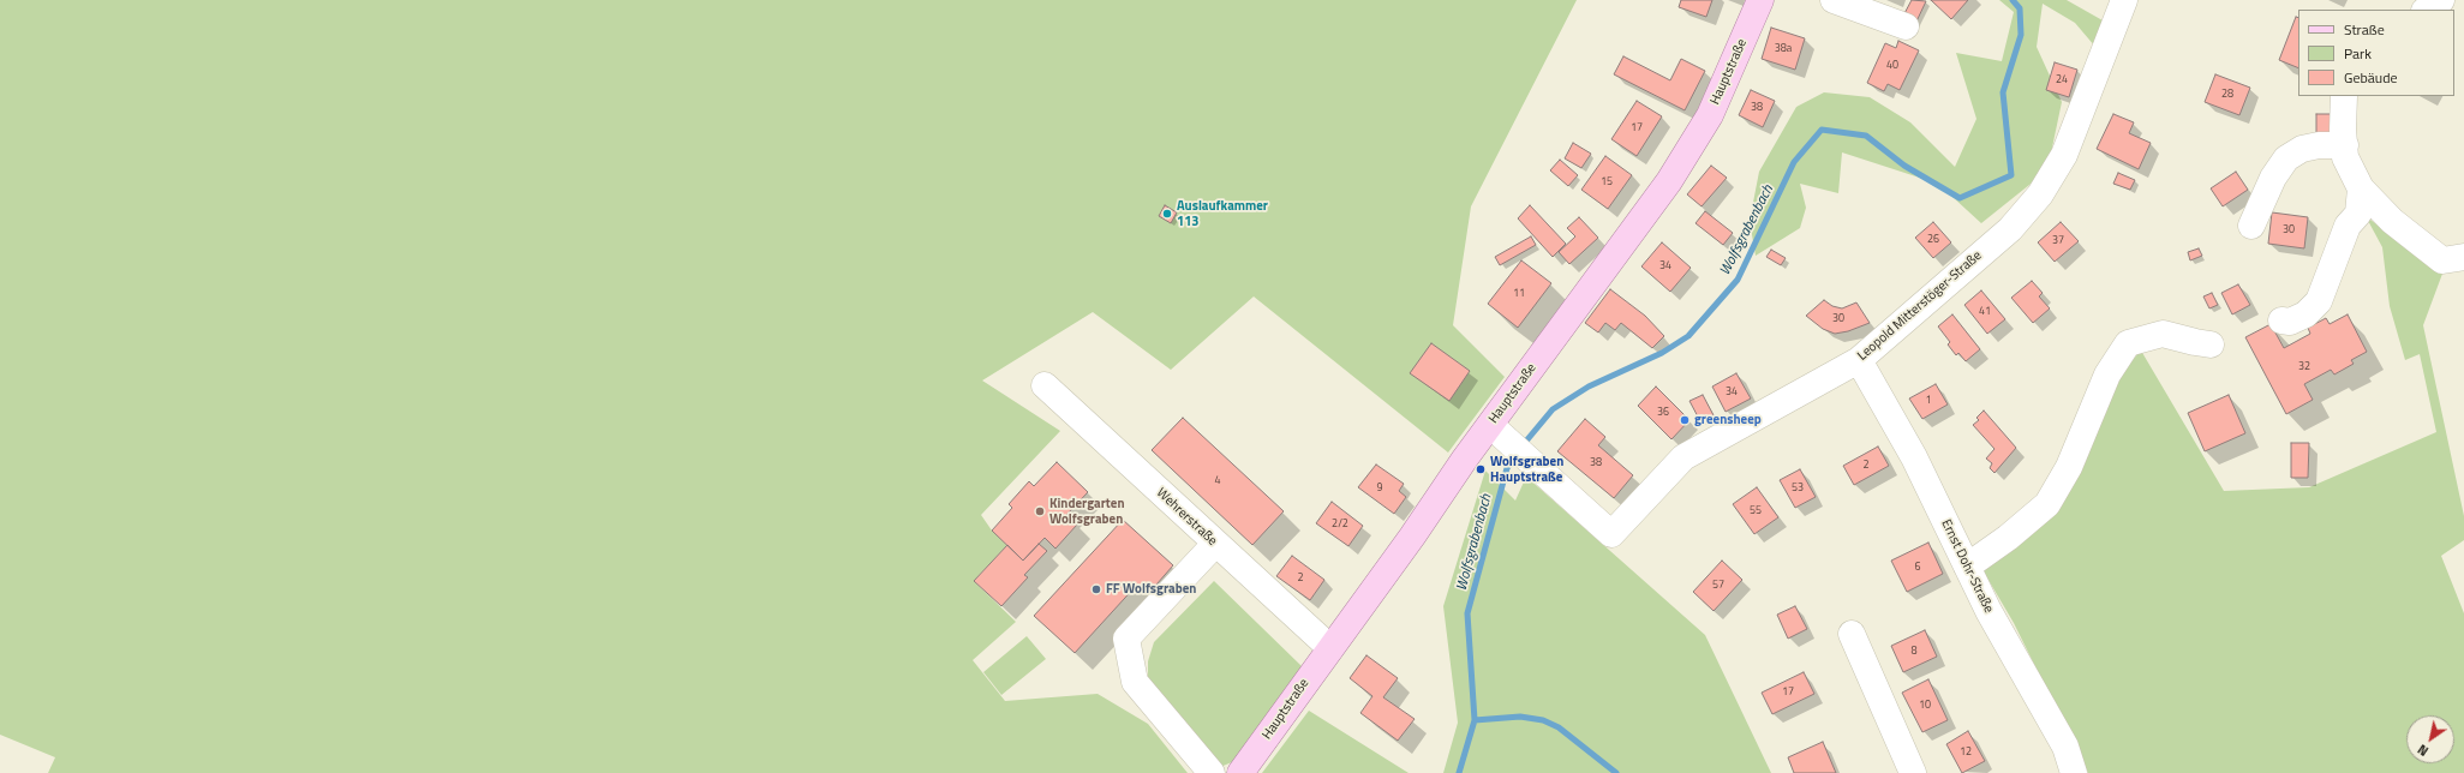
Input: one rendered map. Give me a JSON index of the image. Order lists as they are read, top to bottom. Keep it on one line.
{"streets":{"main road":["Hauptstraße"],"street":["Leopold Mitterstöger-Straße","Wehrerstraße","Ernst Dohr-Straße"]},"crossings":[["Hauptstraße","Leopold Mitterstöger-Straße"],["Hauptstraße","Wehrerstraße"],["Leopold Mitterstöger-Straße","Ernst Dohr-Straße"]],"water":["Wolfsgrabenbach"],"places":["Auslaufkammer 113","greensheep","Wolfsgraben Hauptstraße","Kindergarten Wolfsgraben","FF Wolfsgraben"],"house_numbers":["38a","40","24","28","38","17","15","30","26","37","34","11","41","30","32","34","1","36","38","2","4","9","53","55","2/2","6","2","57","8","17","10","12"],"legend":["Straße","Park","Gebäude"],"north":"bottom left"}
